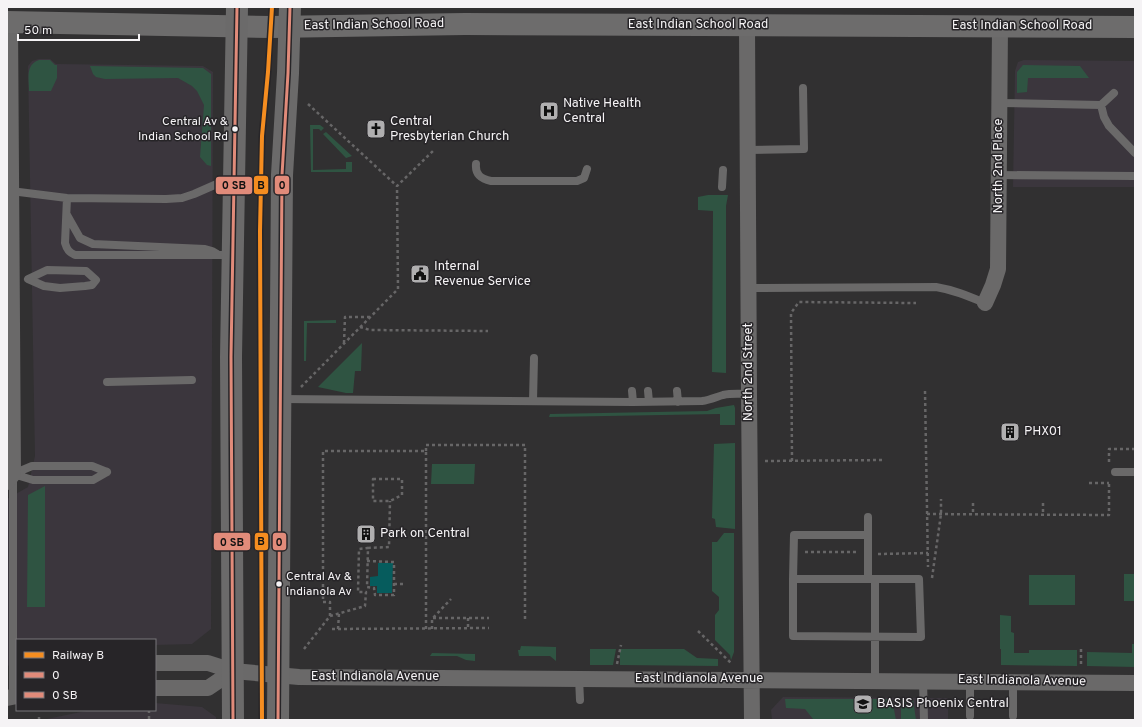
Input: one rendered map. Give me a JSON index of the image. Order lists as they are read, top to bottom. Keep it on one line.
{"streets":{"main road":["East Indian School Road"],"street":["North 2nd Place","North 2nd Street","East Indianola Avenue"]},"crossings":[["East Indian School Road","North 2nd Place"],["East Indian School Road","North 2nd Street"],["North 2nd Street","East Indianola Avenue"]],"places":{"hospital":["Native Health Central"],"other":["Central Av & Indian School Rd","Central Av & Indianola Av"],"church":["Central Presbyterian Church"],"public building":["Internal Revenue Service"],"building":["PHX01","Park on Central"],"school or university":["BASIS Phoenix Central"]},"lines":["rail line B","transit line 0"],"legend":["Railway B","0","0 SB"],"scale_bar":"50 m"}
